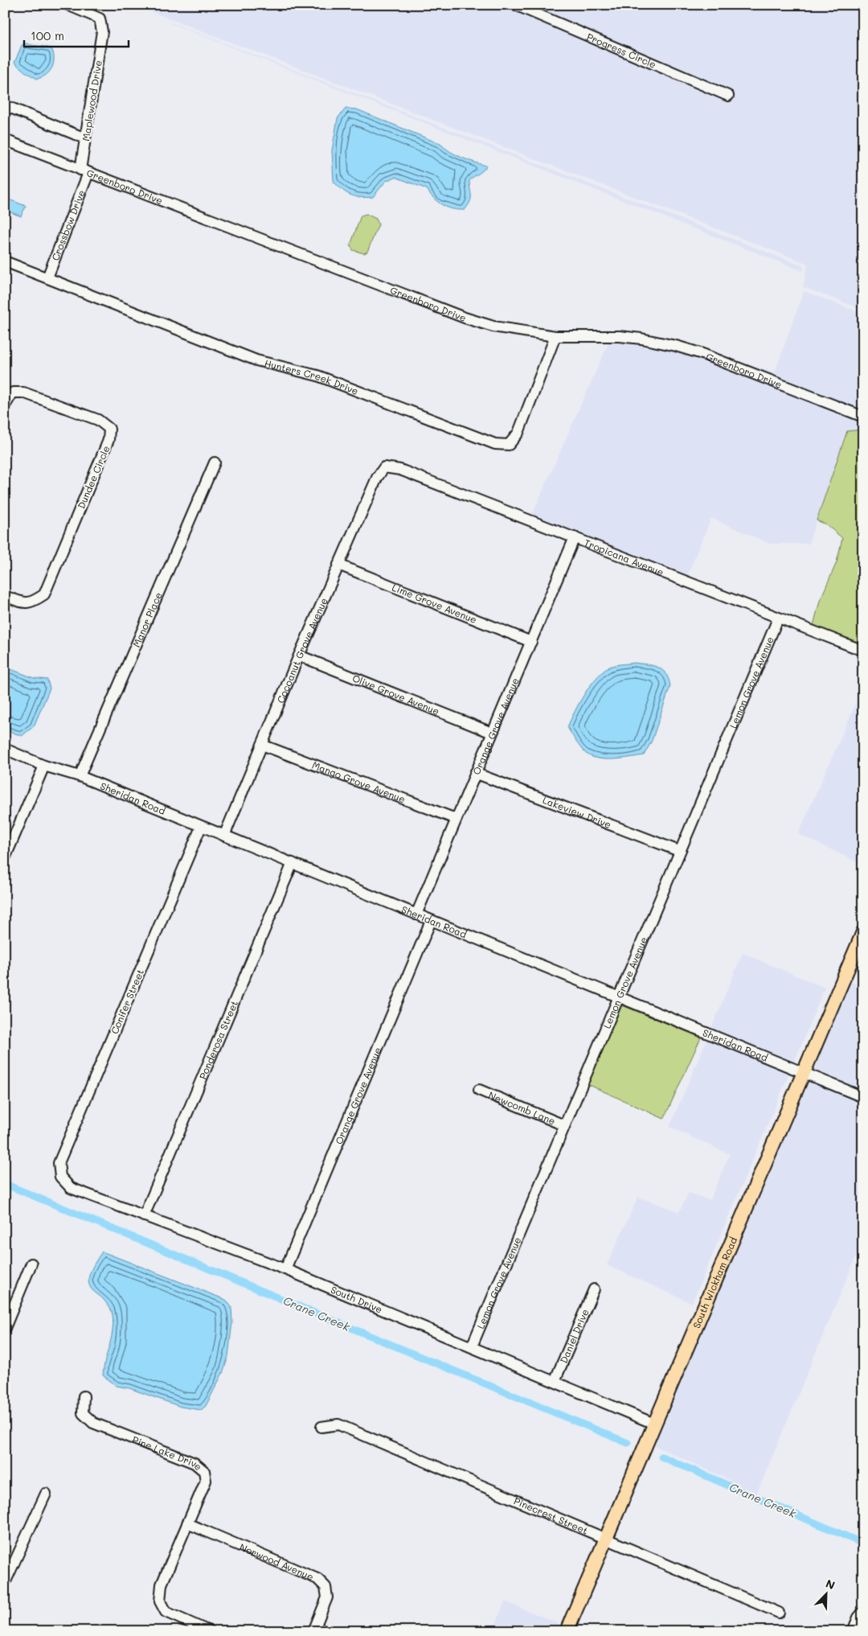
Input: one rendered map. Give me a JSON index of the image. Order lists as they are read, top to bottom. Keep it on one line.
{"streets":{"main road":["South Wickham Road"],"street":["Progress Circle","Maplewood Drive","Greenboro Drive","Crossbow Drive","Hunters Creek Drive","Dundee Circle","Tropicana Avenue","Lime Grove Avenue","Manor Place","Cocoanut Grove Avenue","Lemon Grove Avenue","Olive Grove Avenue","Orange Grove Avenue","Mango Grove Avenue","Sheridan Road","Lakeview Drive","Conifer Street","Ponderosa Street","Newcomb Lane","South Drive","Daniel Drive","Pine Lake Drive","Pinecrest Street","Norwood Avenue"]},"crossings":[["Maplewood Drive","Greenboro Drive"],["Maplewood Drive","Crossbow Drive"],["Greenboro Drive","Crossbow Drive"],["Greenboro Drive","Hunters Creek Drive"],["Crossbow Drive","Hunters Creek Drive"],["Tropicana Avenue","Cocoanut Grove Avenue"],["Tropicana Avenue","Lemon Grove Avenue"],["Tropicana Avenue","Orange Grove Avenue"],["Lime Grove Avenue","Cocoanut Grove Avenue"],["Lime Grove Avenue","Orange Grove Avenue"],["Manor Place","Sheridan Road"],["Cocoanut Grove Avenue","Olive Grove Avenue"],["Cocoanut Grove Avenue","Mango Grove Avenue"],["Cocoanut Grove Avenue","Sheridan Road"],["Lemon Grove Avenue","Sheridan Road"],["Lemon Grove Avenue","Lakeview Drive"],["Lemon Grove Avenue","Newcomb Lane"],["Lemon Grove Avenue","South Drive"],["Olive Grove Avenue","Orange Grove Avenue"],["Orange Grove Avenue","Mango Grove Avenue"],["Orange Grove Avenue","Sheridan Road"],["Orange Grove Avenue","Lakeview Drive"],["Orange Grove Avenue","South Drive"],["Sheridan Road","Conifer Street"],["Sheridan Road","Ponderosa Street"],["Sheridan Road","South Wickham Road"],["Conifer Street","South Drive"],["Ponderosa Street","South Drive"],["South Wickham Road","South Drive"],["South Wickham Road","Pinecrest Street"],["South Drive","Daniel Drive"],["Pine Lake Drive","Norwood Avenue"]],"water":["Crane Creek"],"scale_bar":"100 m","north":"top right"}
